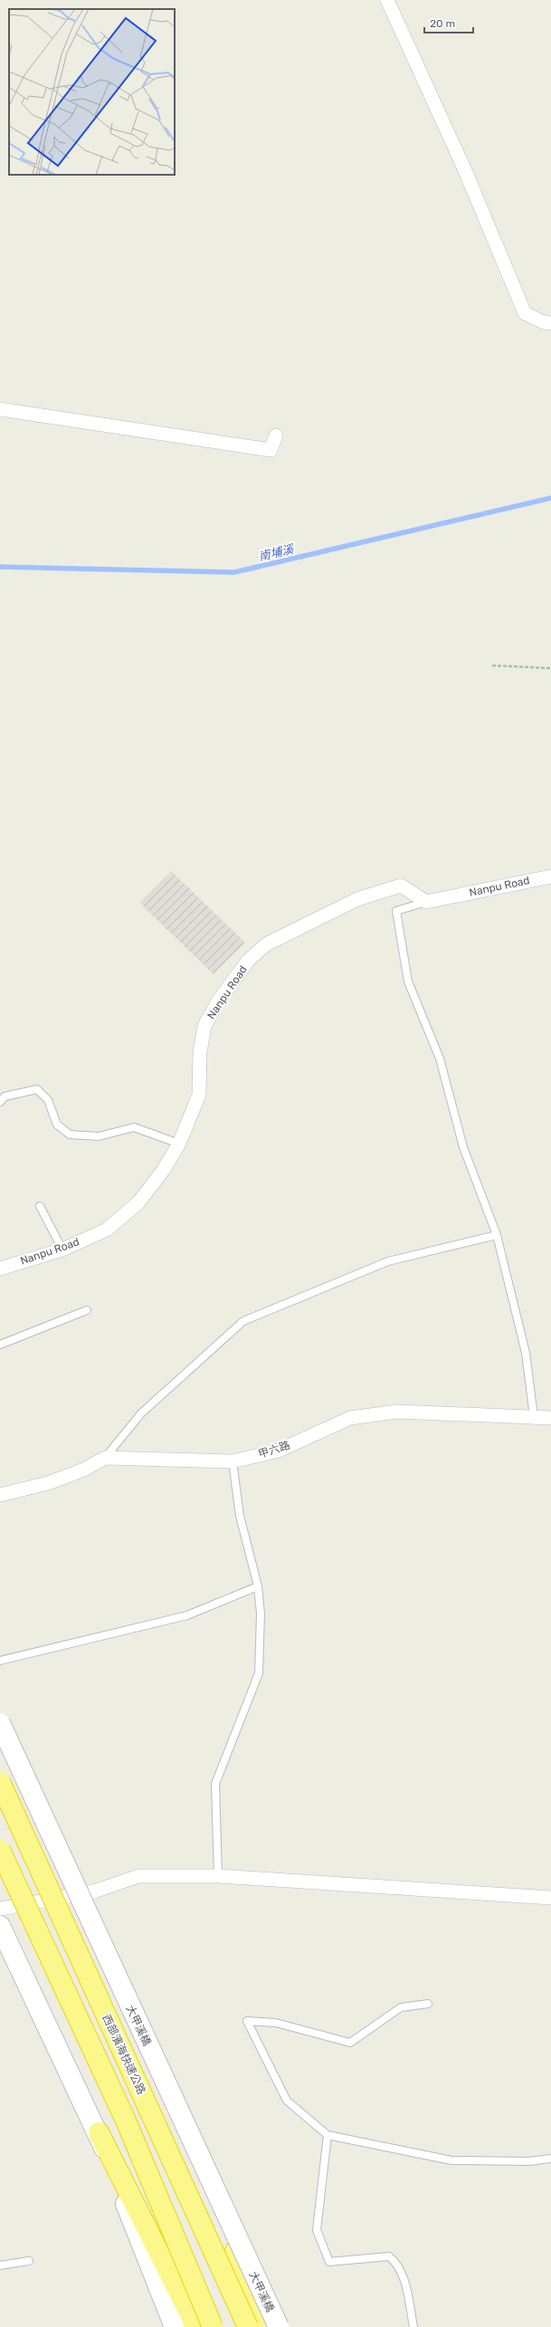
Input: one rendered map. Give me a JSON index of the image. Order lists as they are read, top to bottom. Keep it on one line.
{"streets":{"highway":["西部濱海快速公路"],"street":["Nanpu Road","甲六路","大甲溪橋"]},"water":["南埔溪"],"scale_bar":"20 m"}
